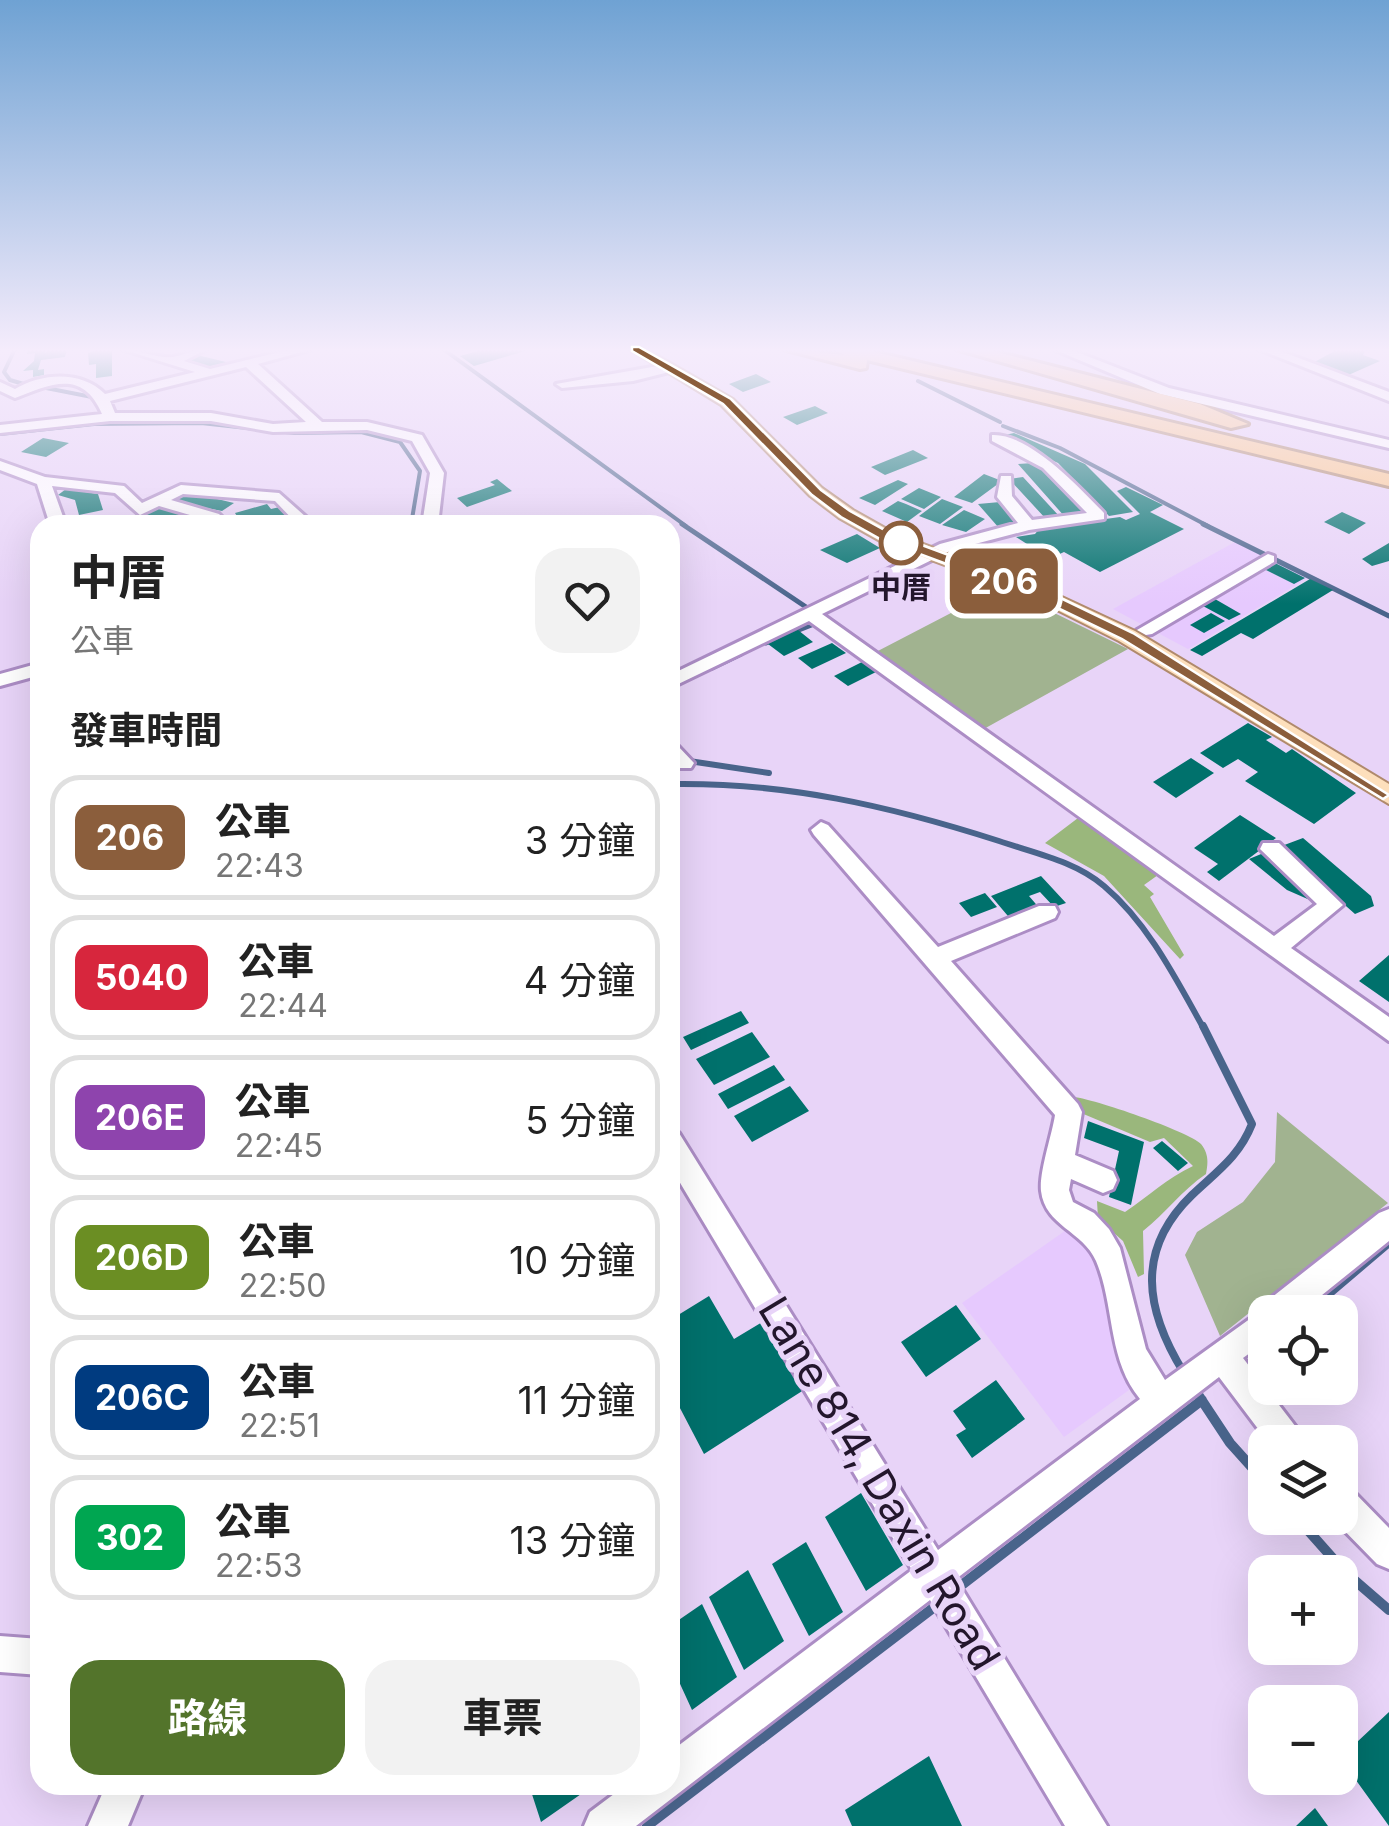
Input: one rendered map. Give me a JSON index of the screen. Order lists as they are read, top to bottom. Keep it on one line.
{"streets":{"street":["Lane 814, Daxin Road"]},"places":["中厝"],"lines":["bus line 206"],"page":{"on_map":"206","heading":[["中厝","公車"],"發車時間"],"list":[{"mark":"206","name":"公車","note":"22:43","value":"3 分鐘"},{"mark":"5040","name":"公車","note":"22:44","value":"4 分鐘"},{"mark":"206E","name":"公車","note":"22:45","value":"5 分鐘"},{"mark":"206D","name":"公車","note":"22:50","value":"10 分鐘"},{"mark":"206C","name":"公車","note":"22:51","value":"11 分鐘"},{"mark":"302","name":"公車","note":"22:53","value":"13 分鐘"}],"map_buttons":["+","−"],"buttons":["路線","車票"]}}
